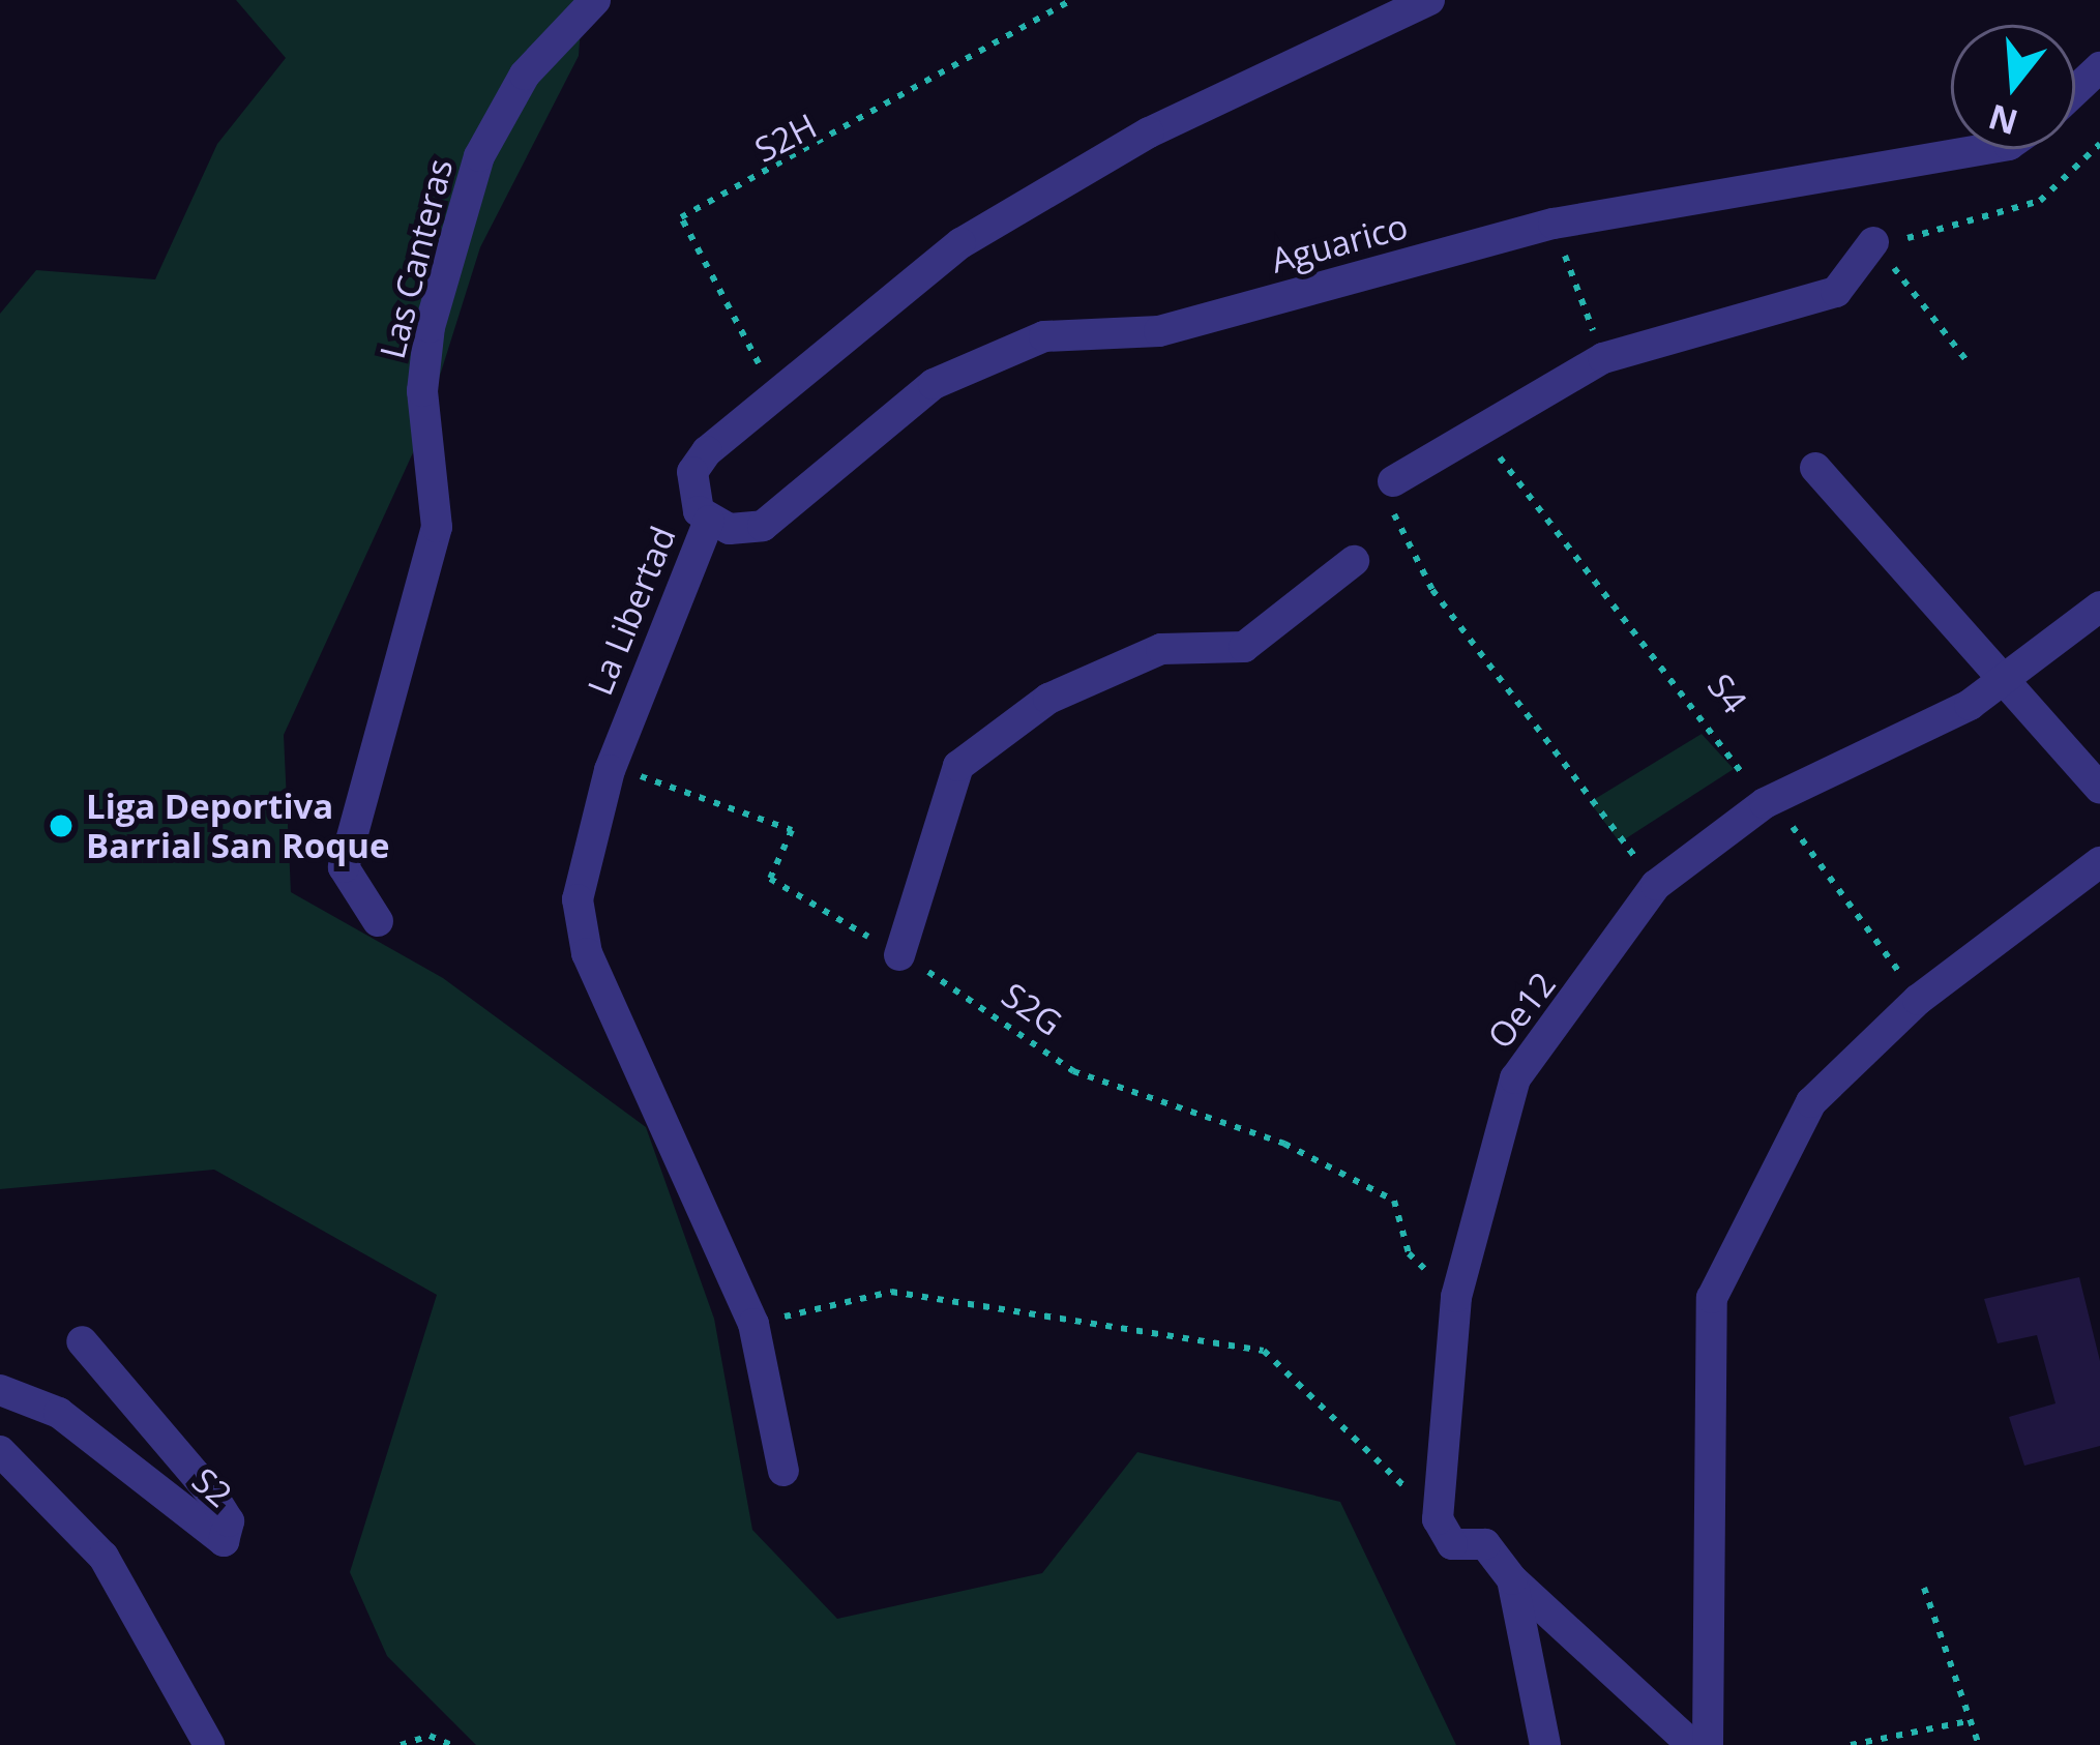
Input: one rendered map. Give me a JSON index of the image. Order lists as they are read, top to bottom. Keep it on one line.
{"streets":{"street":["Aguarico","Las Canteras","La Libertad","Oe12","S2"],"path":["S2H","S4","S2G"]},"crossings":[["S2H","La Libertad"],["Aguarico","La Libertad"],["La Libertad","S2G"],["S4","Oe12"],["S2G","Oe12"]],"places":["Liga Deportiva Barrial San Roque"],"north":"bottom"}
